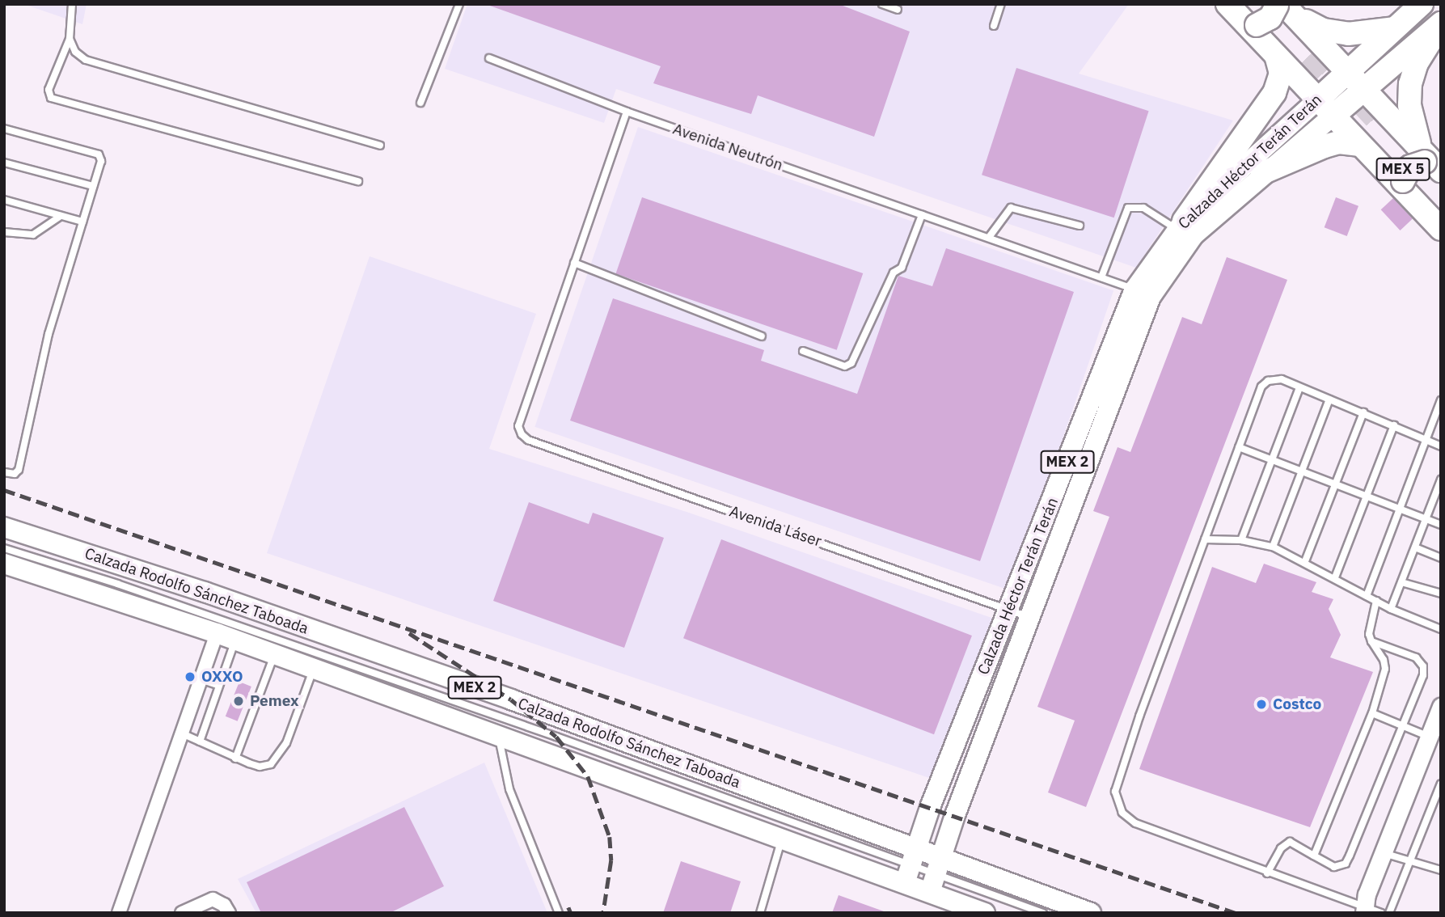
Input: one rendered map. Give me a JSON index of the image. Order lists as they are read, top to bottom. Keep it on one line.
{"streets":{"highway":["Calzada Héctor Terán Terán","MEX 5"],"main road":["MEX 2","Calzada Rodolfo Sánchez Taboada"],"lane":["Avenida Neutrón","Avenida Láser"]},"crossings":[["Avenida Neutrón","Calzada Héctor Terán Terán"],["Calzada Héctor Terán Terán","Avenida Láser"],["Calzada Héctor Terán Terán","Calzada Rodolfo Sánchez Taboada"]],"places":["OXXO","Pemex","Costco"]}
